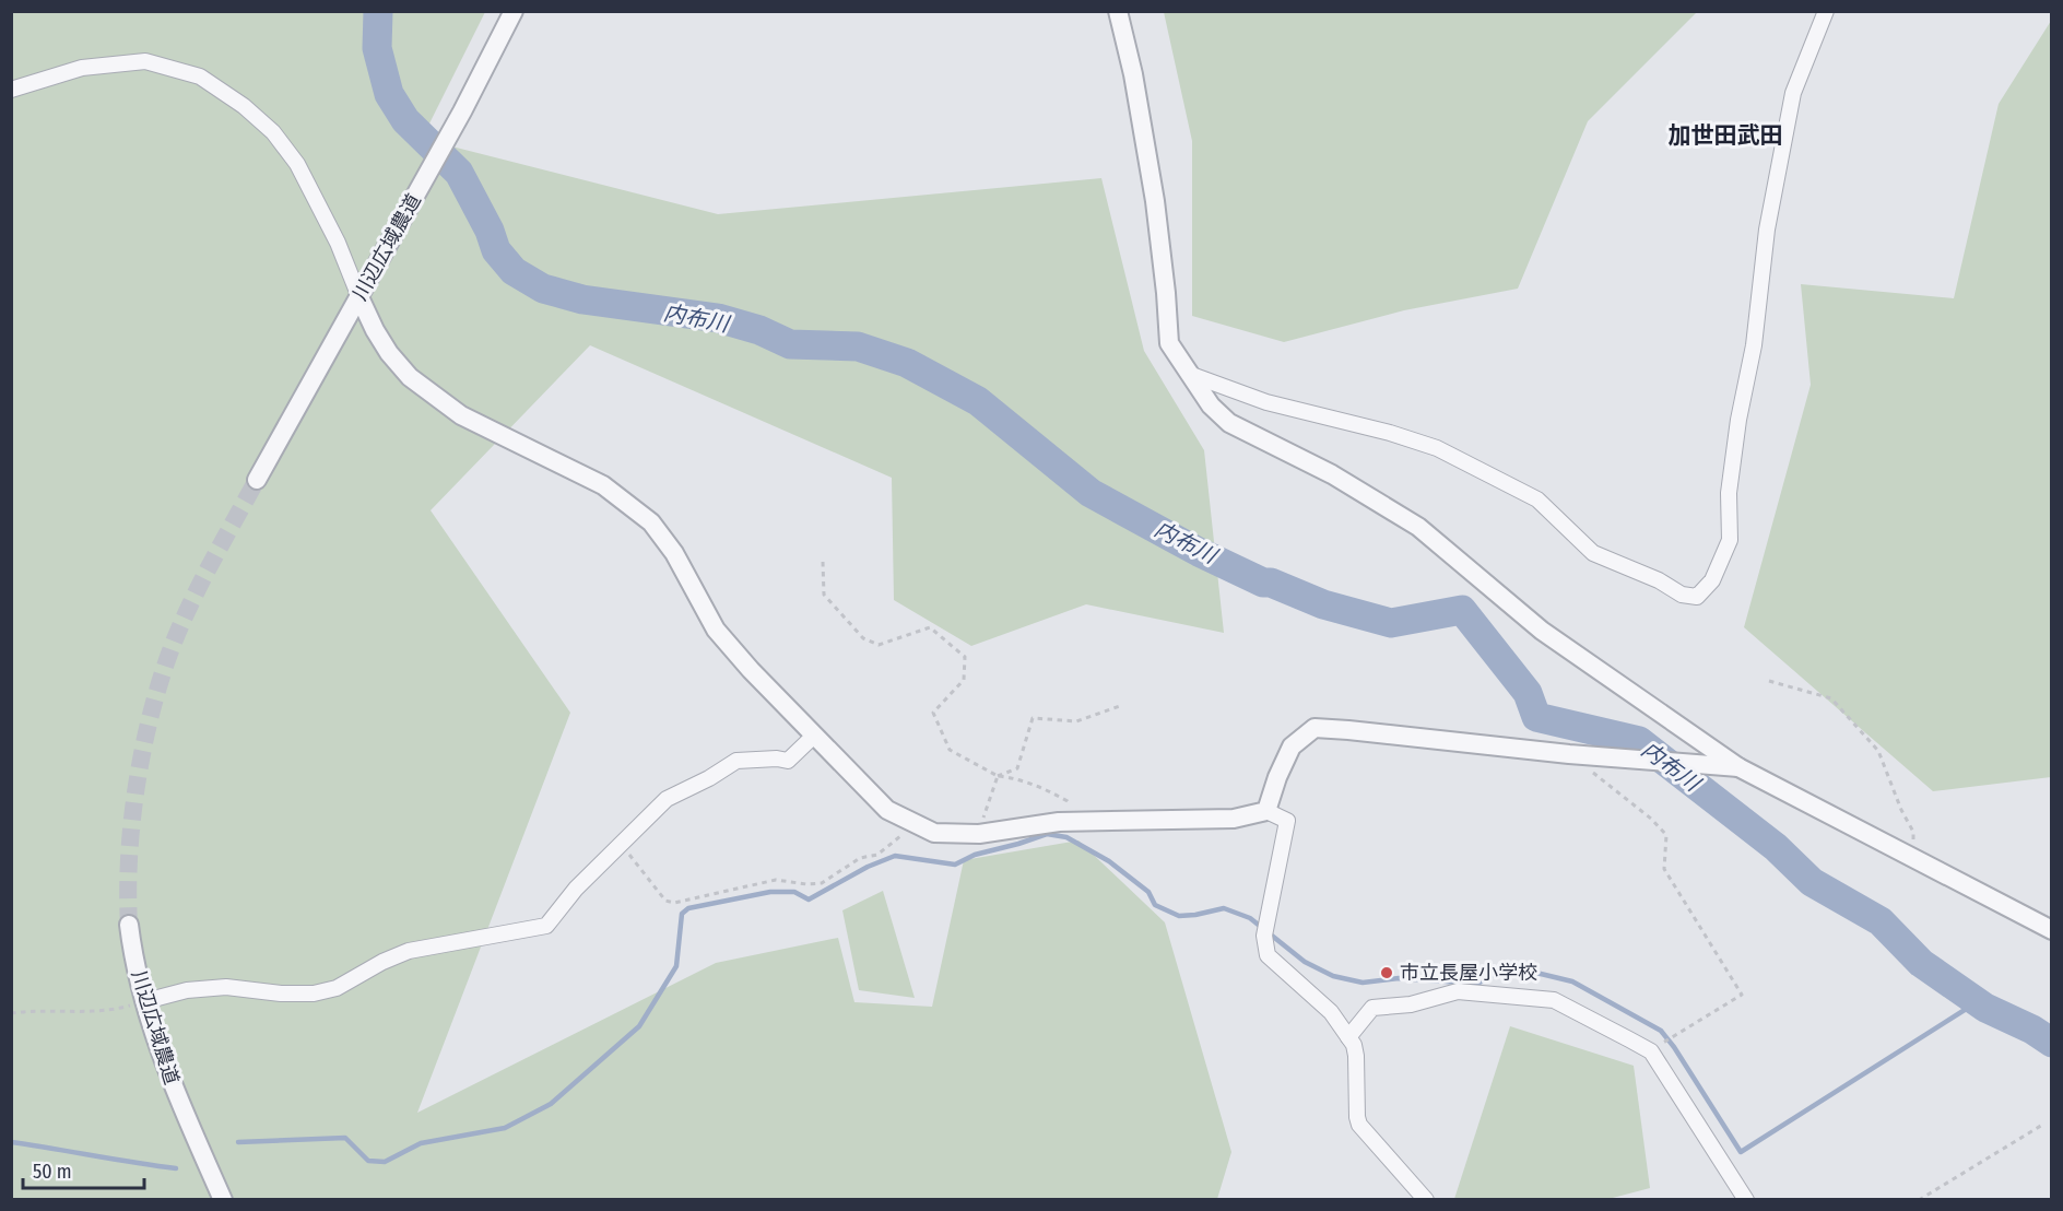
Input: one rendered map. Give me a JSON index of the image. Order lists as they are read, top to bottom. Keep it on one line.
{"streets":{"street":["川辺広域農道"]},"districts":["加世田武田"],"water":["内布川"],"places":["市立長屋小学校"],"scale_bar":"50 m"}
